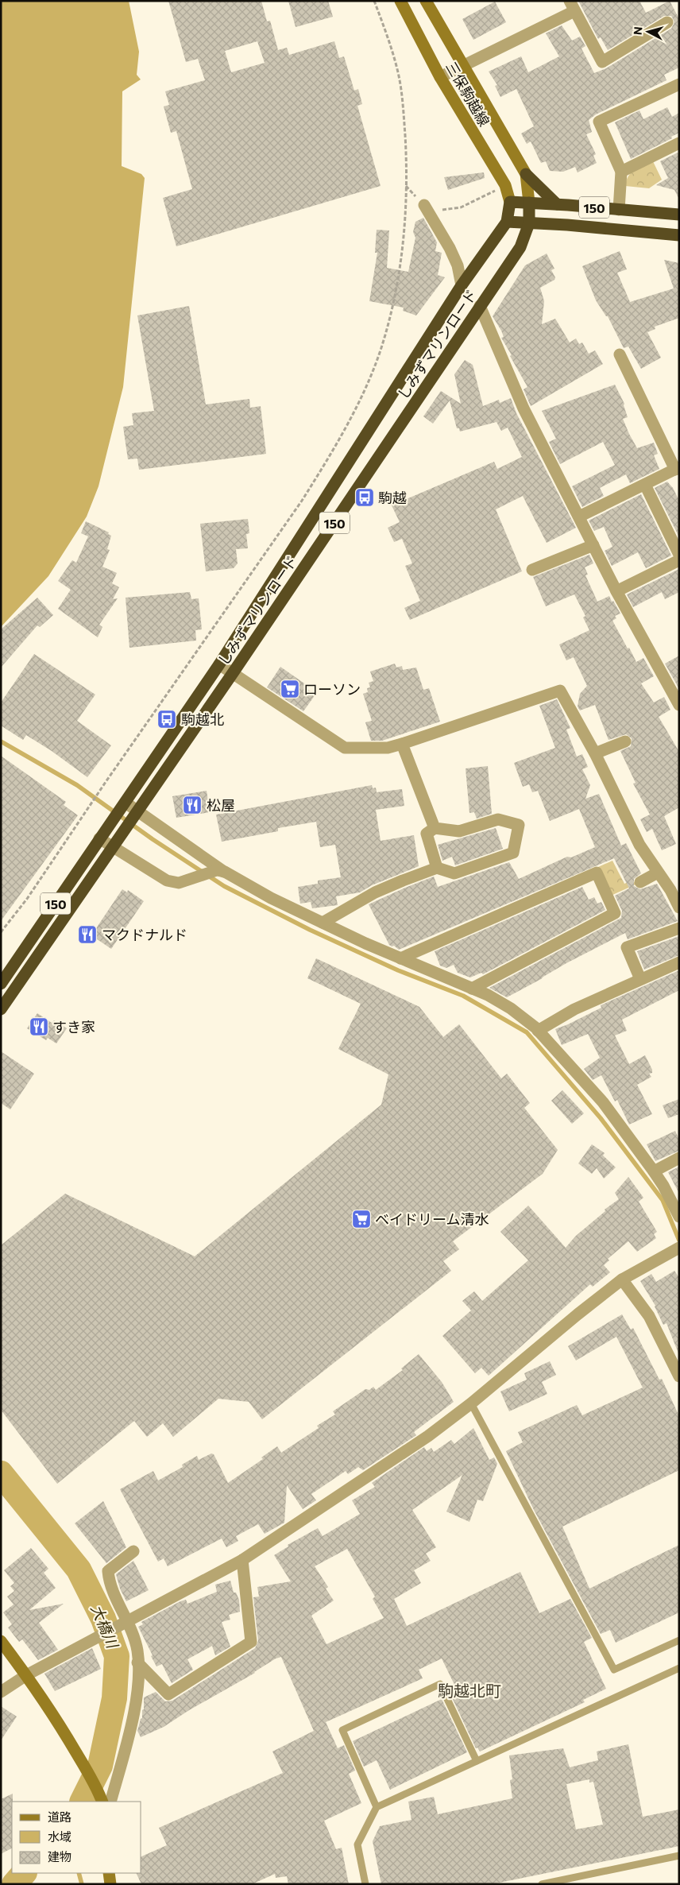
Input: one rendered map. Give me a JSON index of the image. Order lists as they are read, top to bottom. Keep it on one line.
{"streets":{"highway":["150","しみずマリンロード"],"main road":["三保駒越線"]},"crossings":[["三保駒越線","150"],["三保駒越線","しみずマリンロード"],["150","しみずマリンロード"]],"districts":["駒越北町"],"water":["大橋川"],"places":{"bus stop":["駒越","駒越北"],"supermarket":["ローソン","ベイドリーム清水"],"restaurant":["松屋","マクドナルド","すき家"]},"legend":["道路","水域","建物"],"north":"left"}
